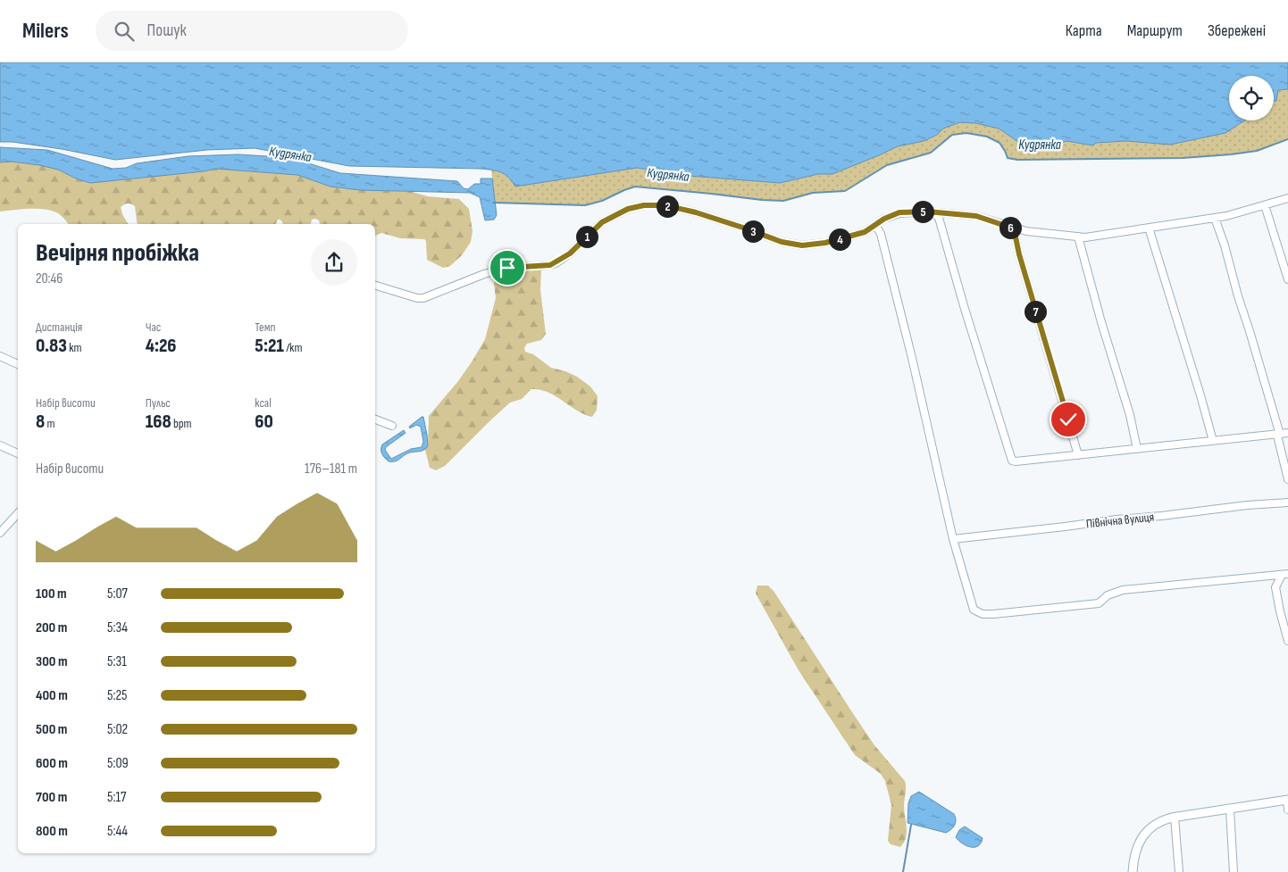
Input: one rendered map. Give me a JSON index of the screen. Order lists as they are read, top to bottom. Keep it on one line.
{"streets":{"street":["Північна вулиця"]},"water":["Кудрянка"],"page":{"header":"Milers","search":"Пошук","nav":["Карта","Маршрут","Збережені"],"pins":["2","5","6","3","1","4","7"],"heading":["Вечірня пробіжка","20:46"],"stats":[["Дистанція","0.83 km"],["Час","4:26"],["Темп","5:21 /km"],["Набір висоти","8 m"],["Пульс","168 bpm"],["kcal","60"]],"chart":["Набір висоти","176–181 m"],"list":[{"name":"100 m","note":"5:07"},{"name":"200 m","note":"5:34"},{"name":"300 m","note":"5:31"},{"name":"400 m","note":"5:25"},{"name":"500 m","note":"5:02"},{"name":"600 m","note":"5:09"},{"name":"700 m","note":"5:17"},{"name":"800 m","note":"5:44"}]}}
